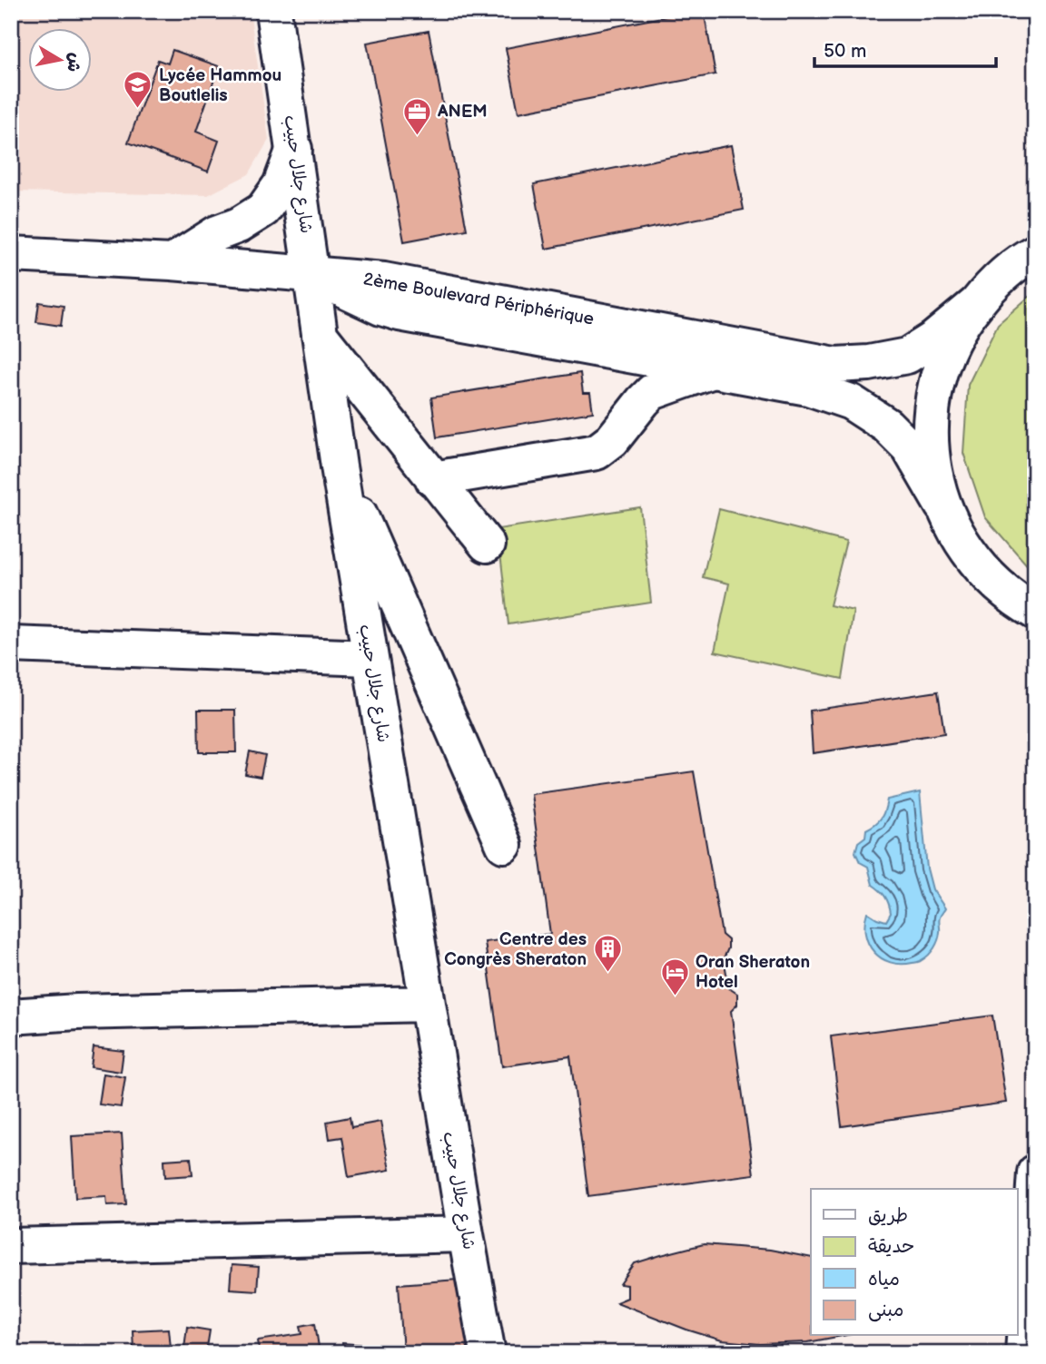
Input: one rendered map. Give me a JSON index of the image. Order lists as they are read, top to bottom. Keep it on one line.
{"streets":{"street":["شارع جلال حبيب","2ème Boulevard Périphérique"]},"crossings":[["شارع جلال حبيب","2ème Boulevard Périphérique"]],"places":{"school or university":["Lycée Hammou Boutlelis"],"office":["ANEM"],"building":["Centre des Congrès Sheraton"],"hotel":["Oran Sheraton Hotel"]},"legend":["طريق","حديقة","مياه","مبنى"],"scale_bar":"50 m","north":"right"}
